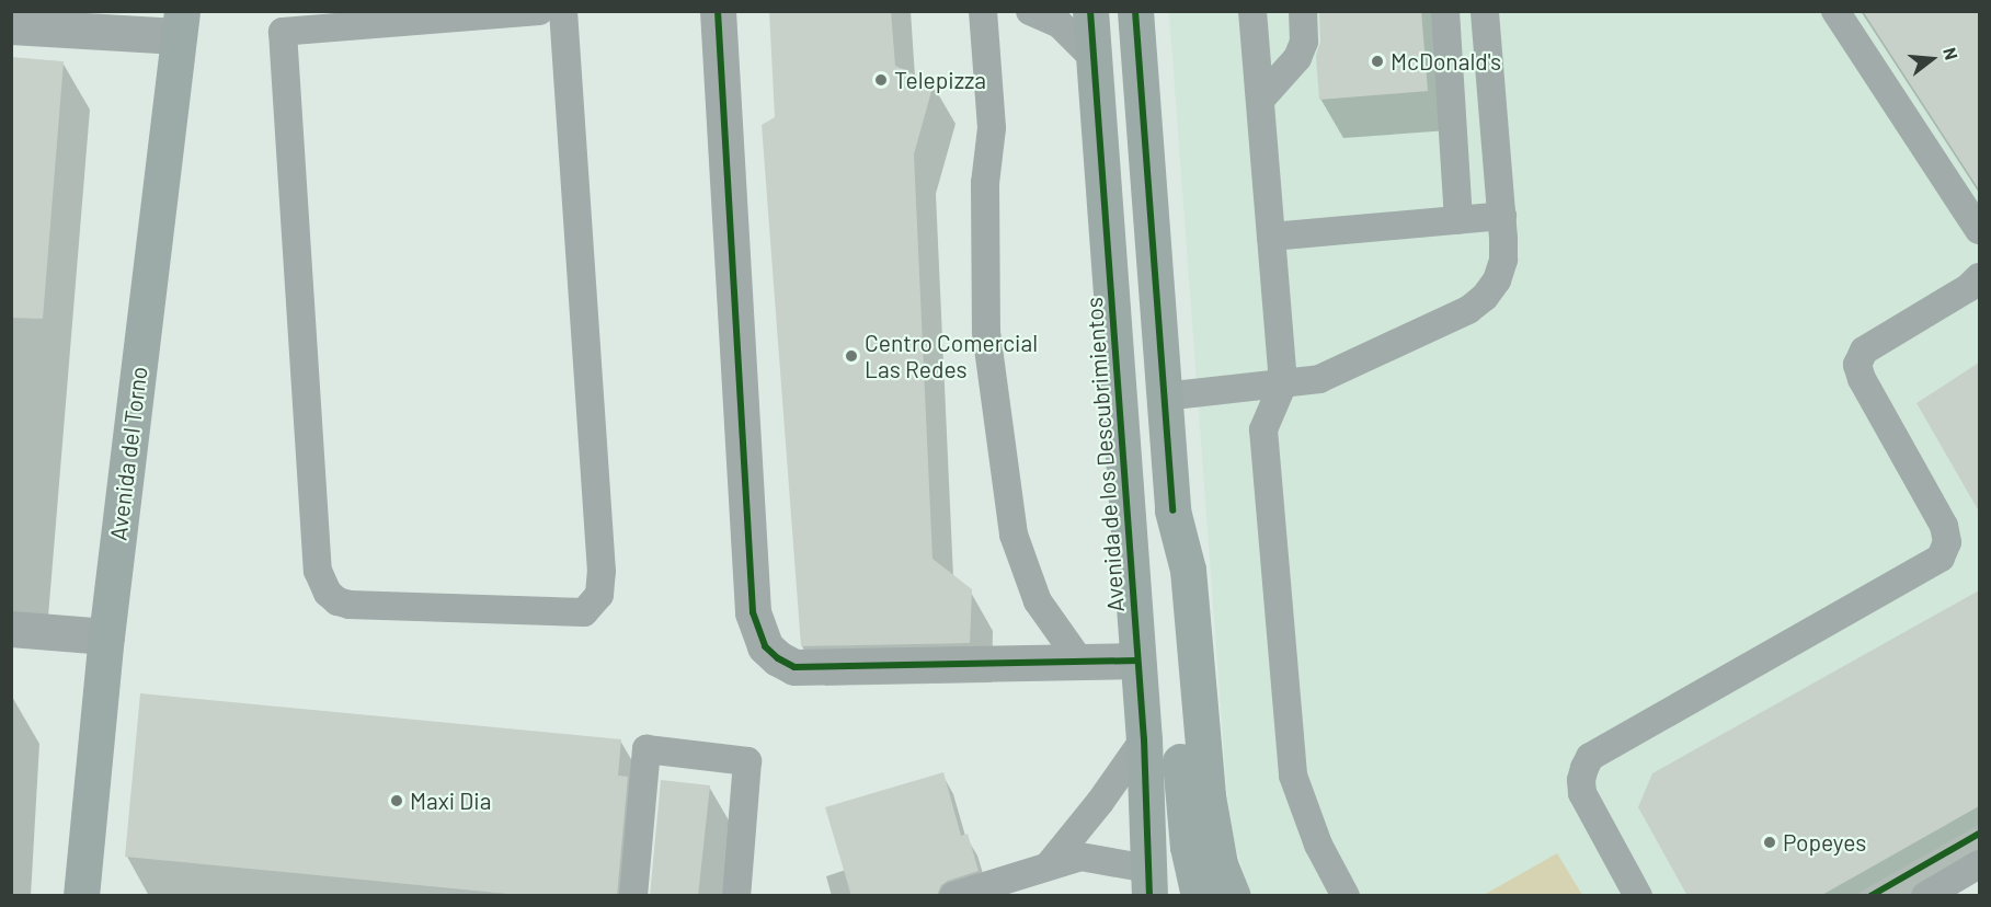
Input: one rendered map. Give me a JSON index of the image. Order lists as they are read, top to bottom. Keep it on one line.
{"streets":{"main road":["Avenida del Torno","Avenida de los Descubrimientos"]},"places":["McDonald's","Telepizza","Centro Comercial Las Redes","Maxi Dia","Popeyes"],"north":"right"}
